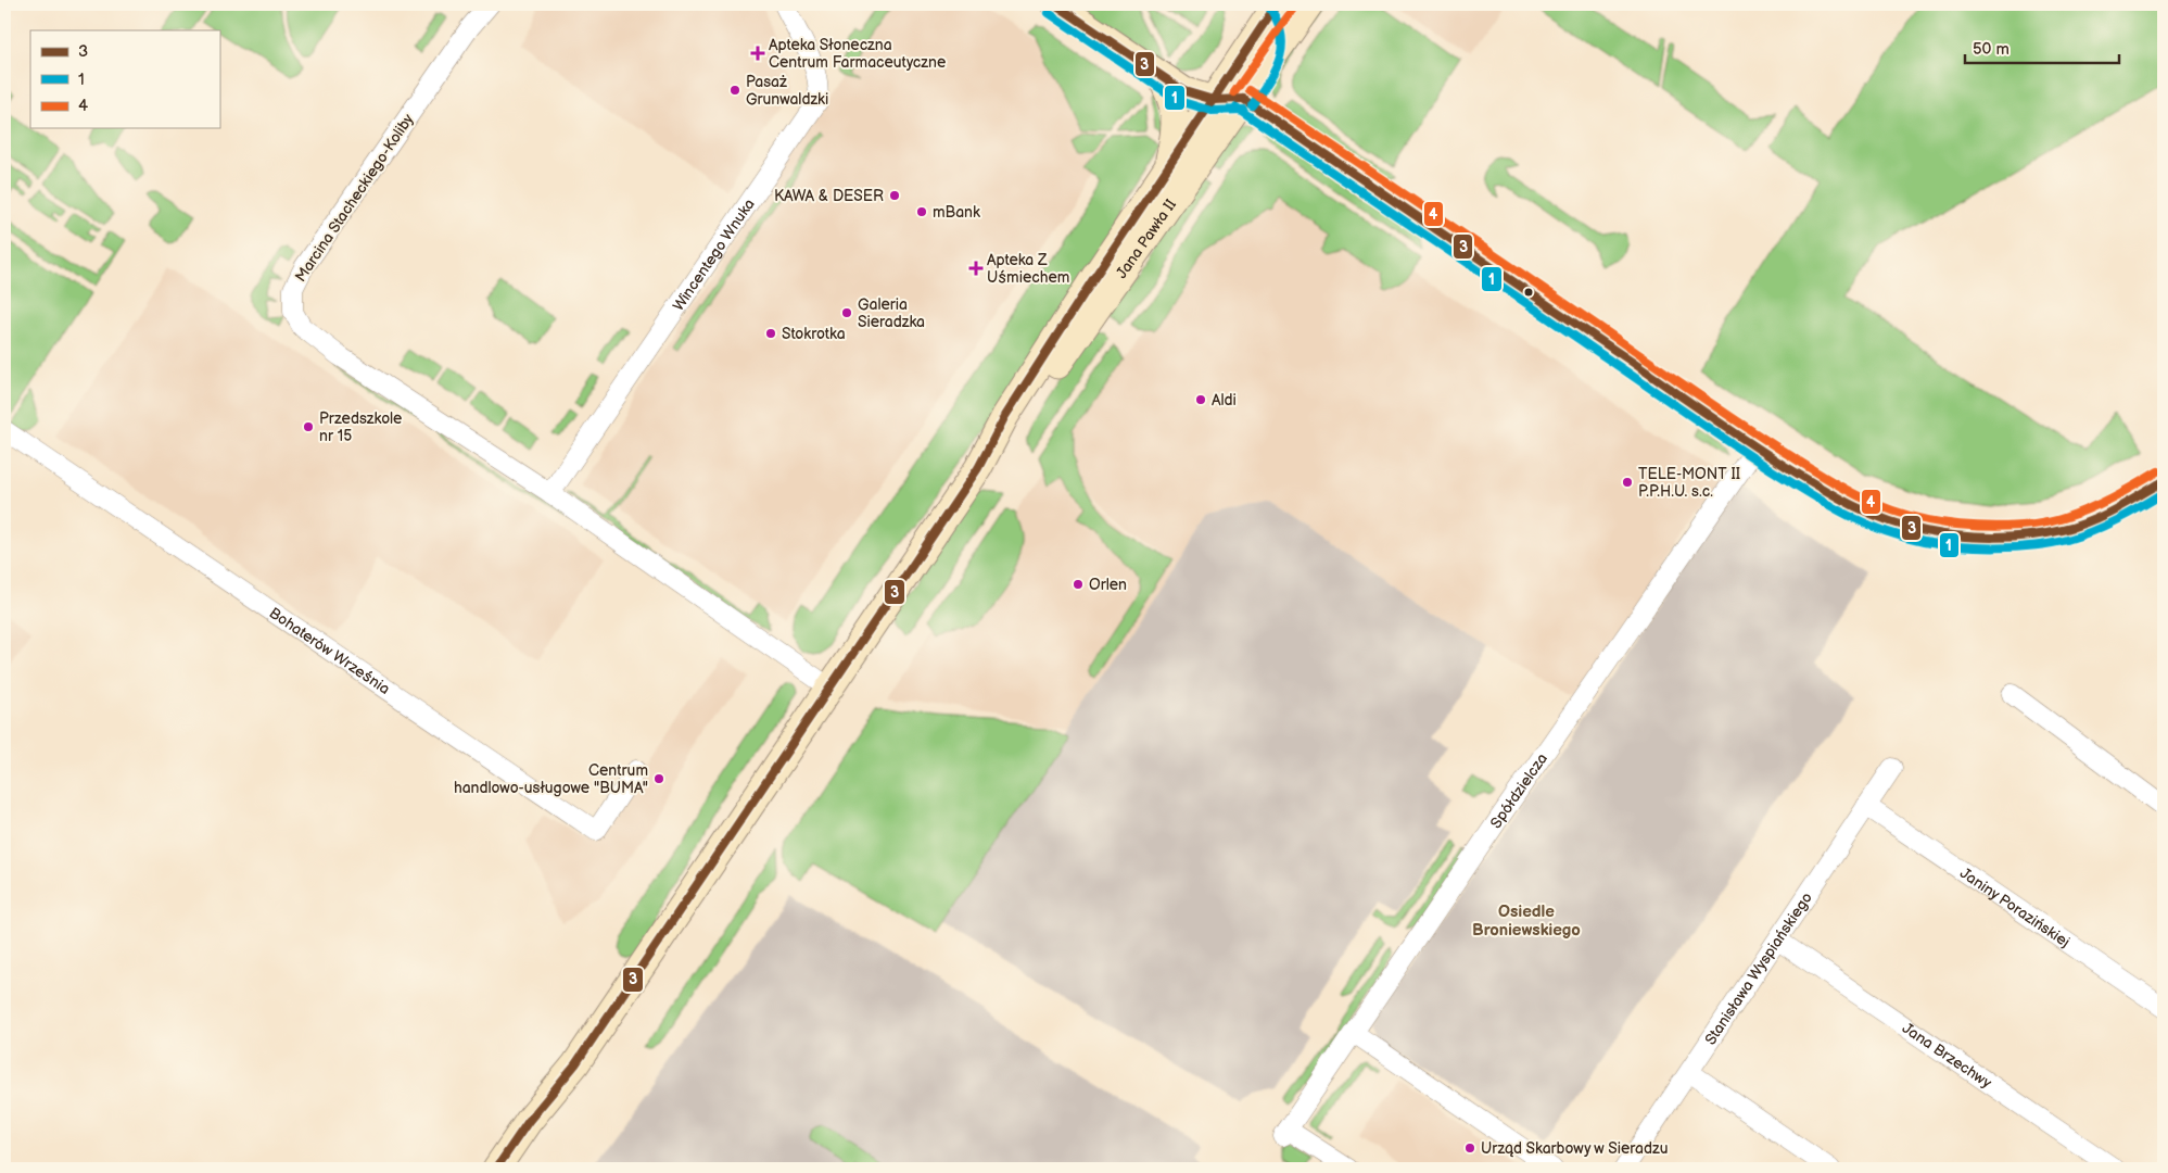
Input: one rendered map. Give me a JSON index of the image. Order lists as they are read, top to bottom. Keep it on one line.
{"streets":{"main road":["Jana Pawła II"],"street":["Marcina Stacheckiego-Koliby","Wincentego Wnuka","Bohaterów Września","Spółdzielcza","Janiny Porazińskiej","Stanisława Wyspiańskiego","Jana Brzechwy"]},"crossings":[["Marcina Stacheckiego-Koliby","Jana Pawła II"],["Marcina Stacheckiego-Koliby","Wincentego Wnuka"],["Janiny Porazińskiej","Stanisława Wyspiańskiego"],["Stanisława Wyspiańskiego","Jana Brzechwy"]],"districts":["Osiedle Broniewskiego"],"places":{"health":["Apteka Słoneczna Centrum Farmaceutyczne","Apteka Z Uśmiechem"],"other":["Pasaż Grunwaldzki","KAWA & DESER","mBank","Galeria Sieradzka","Stokrotka","Aldi","Przedszkole nr 15","TELE-MONT II P.P.H.U. s.c.","Orlen","Centrum handlowo-usługowe \"BUMA\"","Urząd Skarbowy w Sieradzu"]},"lines":["transit line 3","transit line 1","transit line 4"],"legend":["3","1","4"],"scale_bar":"50 m"}
